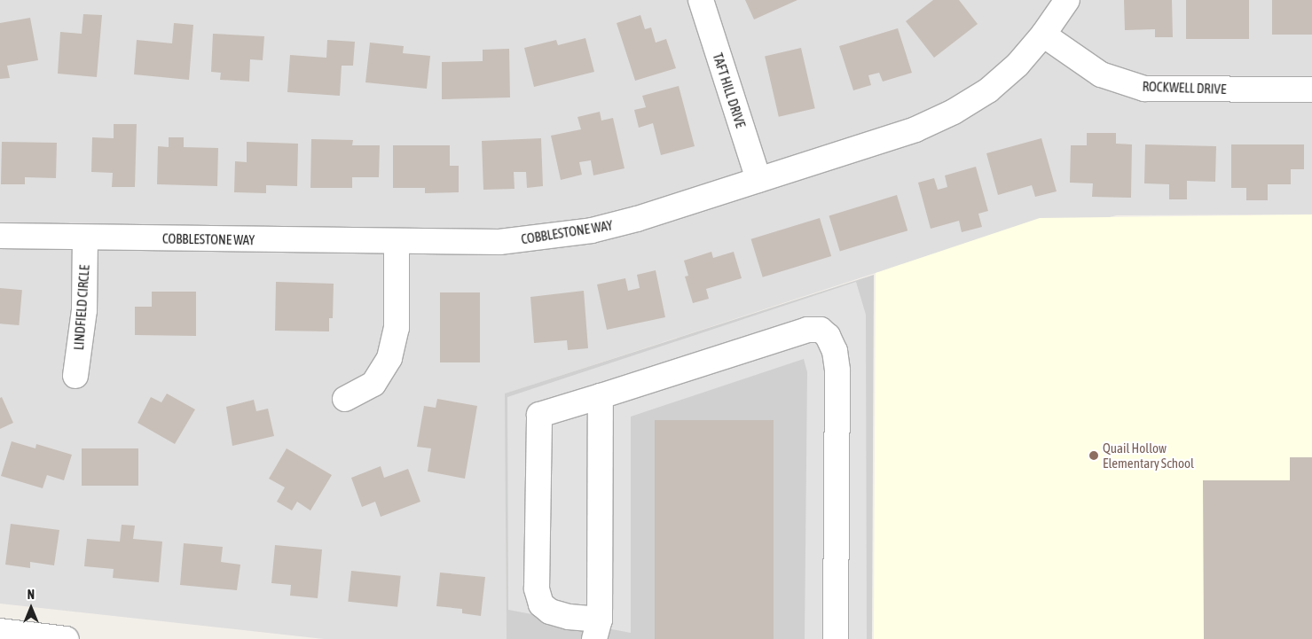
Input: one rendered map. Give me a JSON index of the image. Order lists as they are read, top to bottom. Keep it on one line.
{"streets":{"street":["ROCKWELL DRIVE","TAFT HILL DRIVE","COBBLESTONE WAY","LINDFIELD CIRCLE"]},"crossings":[["ROCKWELL DRIVE","COBBLESTONE WAY"],["TAFT HILL DRIVE","COBBLESTONE WAY"],["COBBLESTONE WAY","LINDFIELD CIRCLE"]],"places":["Quail Hollow Elementary School"],"north":"top"}
